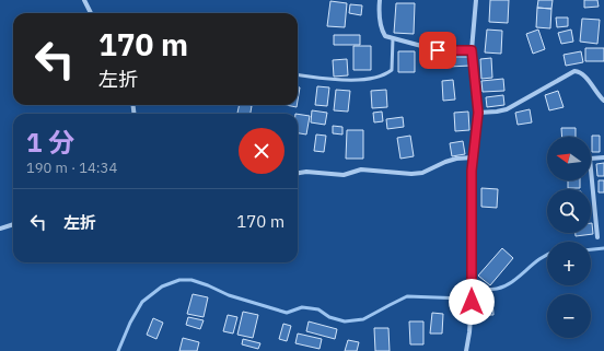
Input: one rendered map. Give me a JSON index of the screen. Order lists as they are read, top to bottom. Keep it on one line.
{"north":"left","page":{"turn":["170 m","左折"],"heading":["1 分","190 m · 14:34"],"map_buttons":["+","−"],"list":[{"name":"左折","value":"170 m"}]}}
